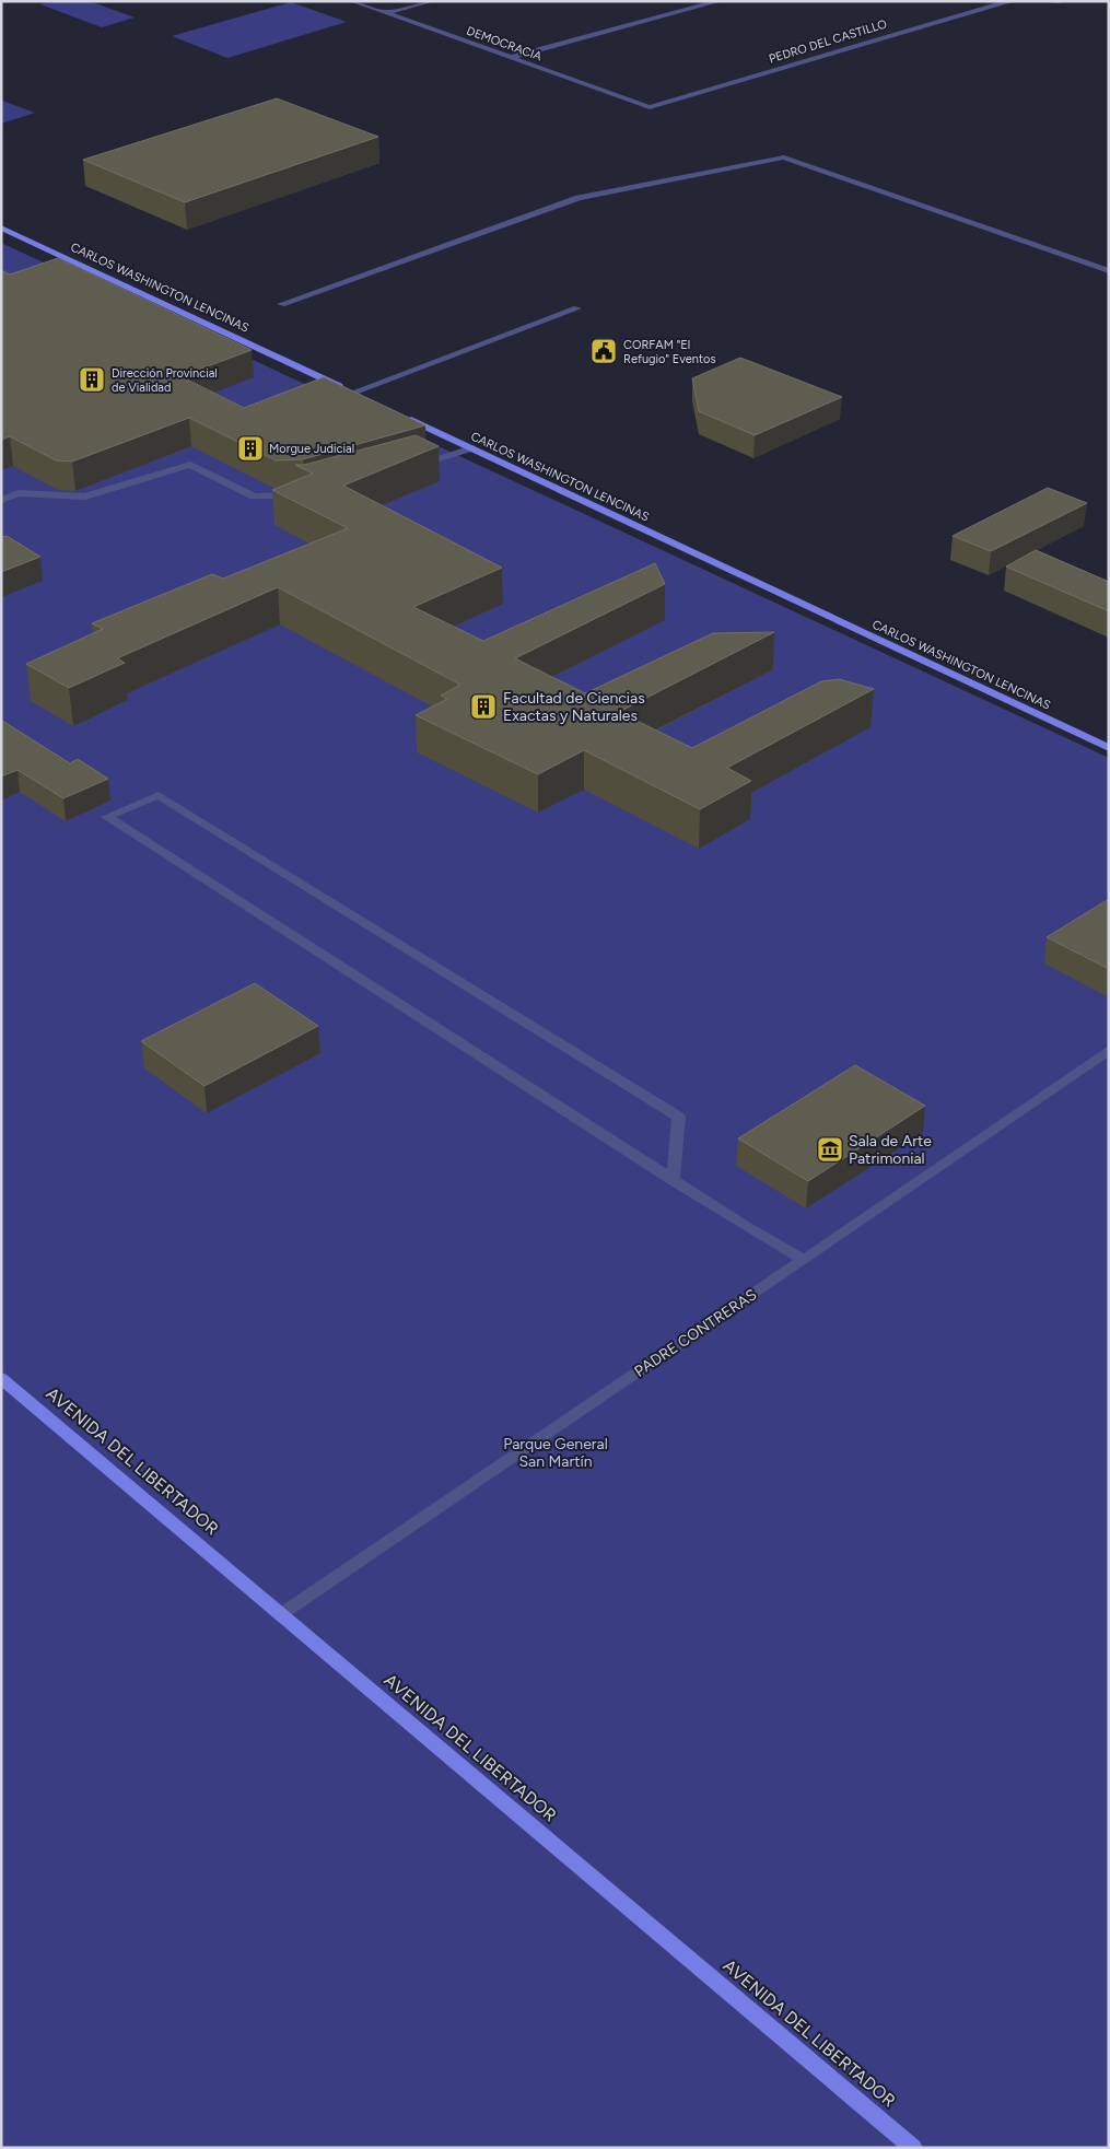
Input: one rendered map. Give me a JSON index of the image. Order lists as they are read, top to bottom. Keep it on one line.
{"streets":{"main road":["CARLOS WASHINGTON LENCINAS","AVENIDA DEL LIBERTADOR"],"street":["PEDRO DEL CASTILLO","DEMOCRACIA","PADRE CONTRERAS"]},"crossings":[["PEDRO DEL CASTILLO","DEMOCRACIA"],["PADRE CONTRERAS","AVENIDA DEL LIBERTADOR"]],"parks":["Parque General San Martín"],"places":{"public building":["CORFAM \"El Refugio\" Eventos"],"building":["Dirección Provincial de Vialidad","Morgue Judicial","Facultad de Ciencias Exactas y Naturales"],"museum":["Sala de Arte Patrimonial"]}}
